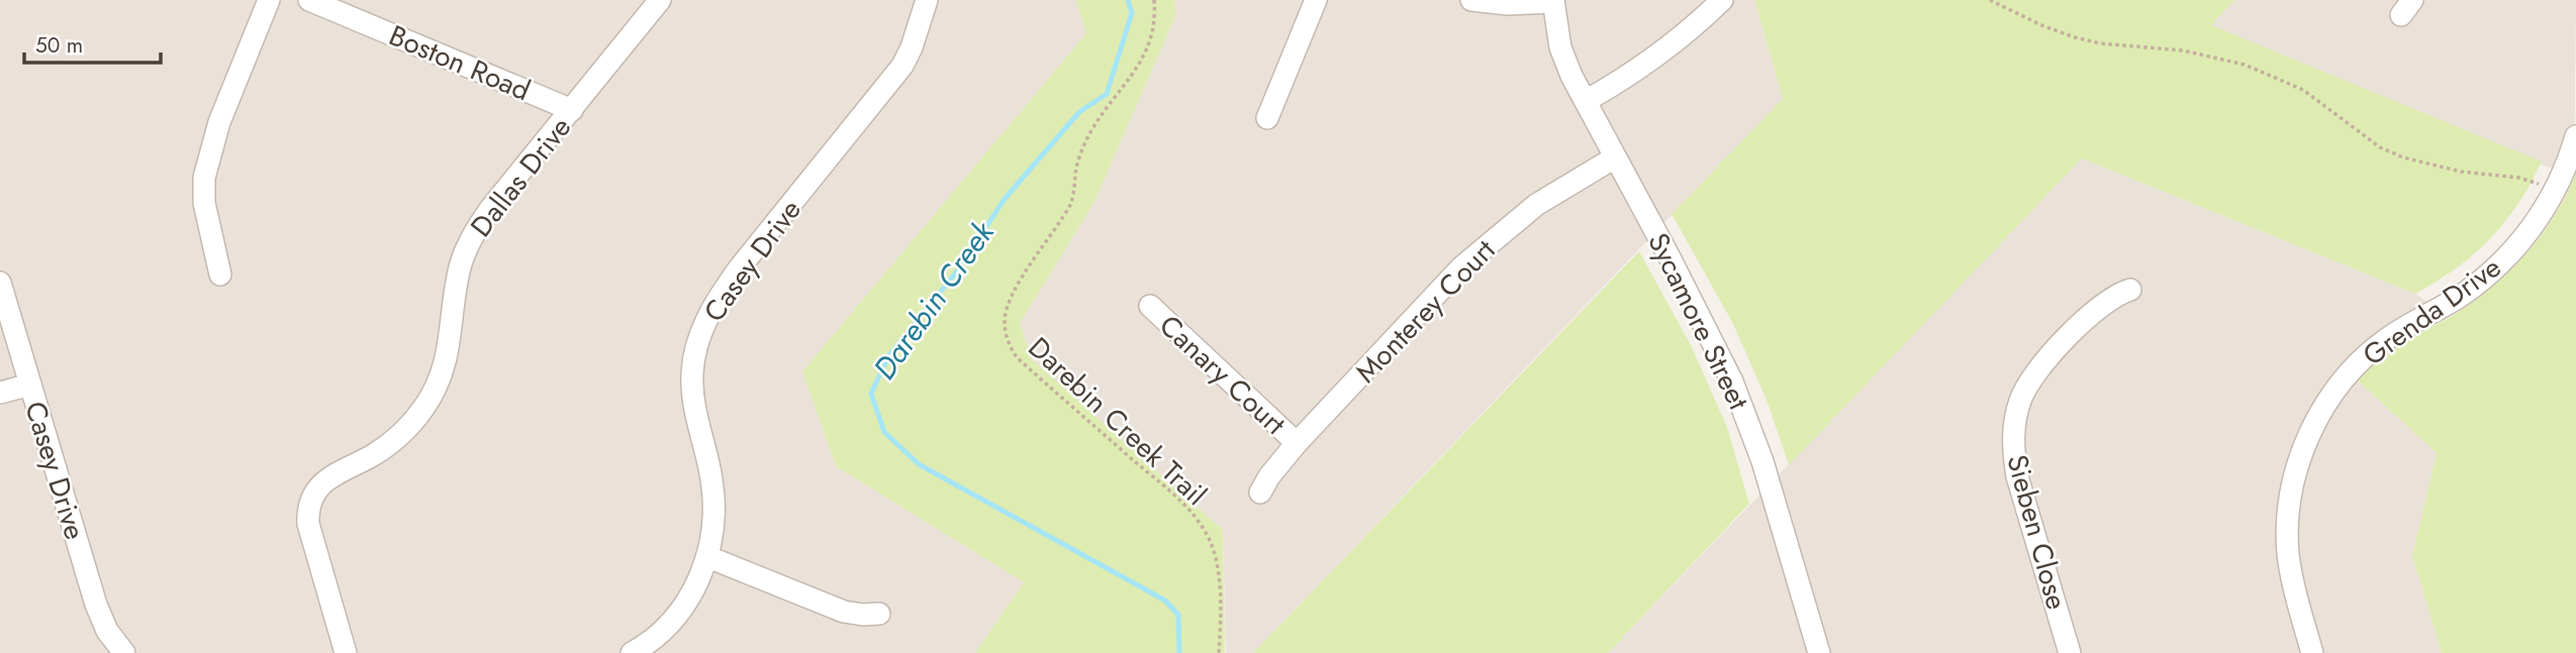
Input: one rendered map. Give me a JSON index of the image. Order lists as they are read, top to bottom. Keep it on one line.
{"streets":{"street":["Boston Road","Dallas Drive","Casey Drive","Monterey Court","Grenda Drive","Sycamore Street","Canary Court","Sieben Close"],"path":["Darebin Creek Trail"]},"crossings":[["Boston Road","Dallas Drive"],["Monterey Court","Sycamore Street"],["Monterey Court","Canary Court"]],"water":["Darebin Creek"],"scale_bar":"50 m"}
